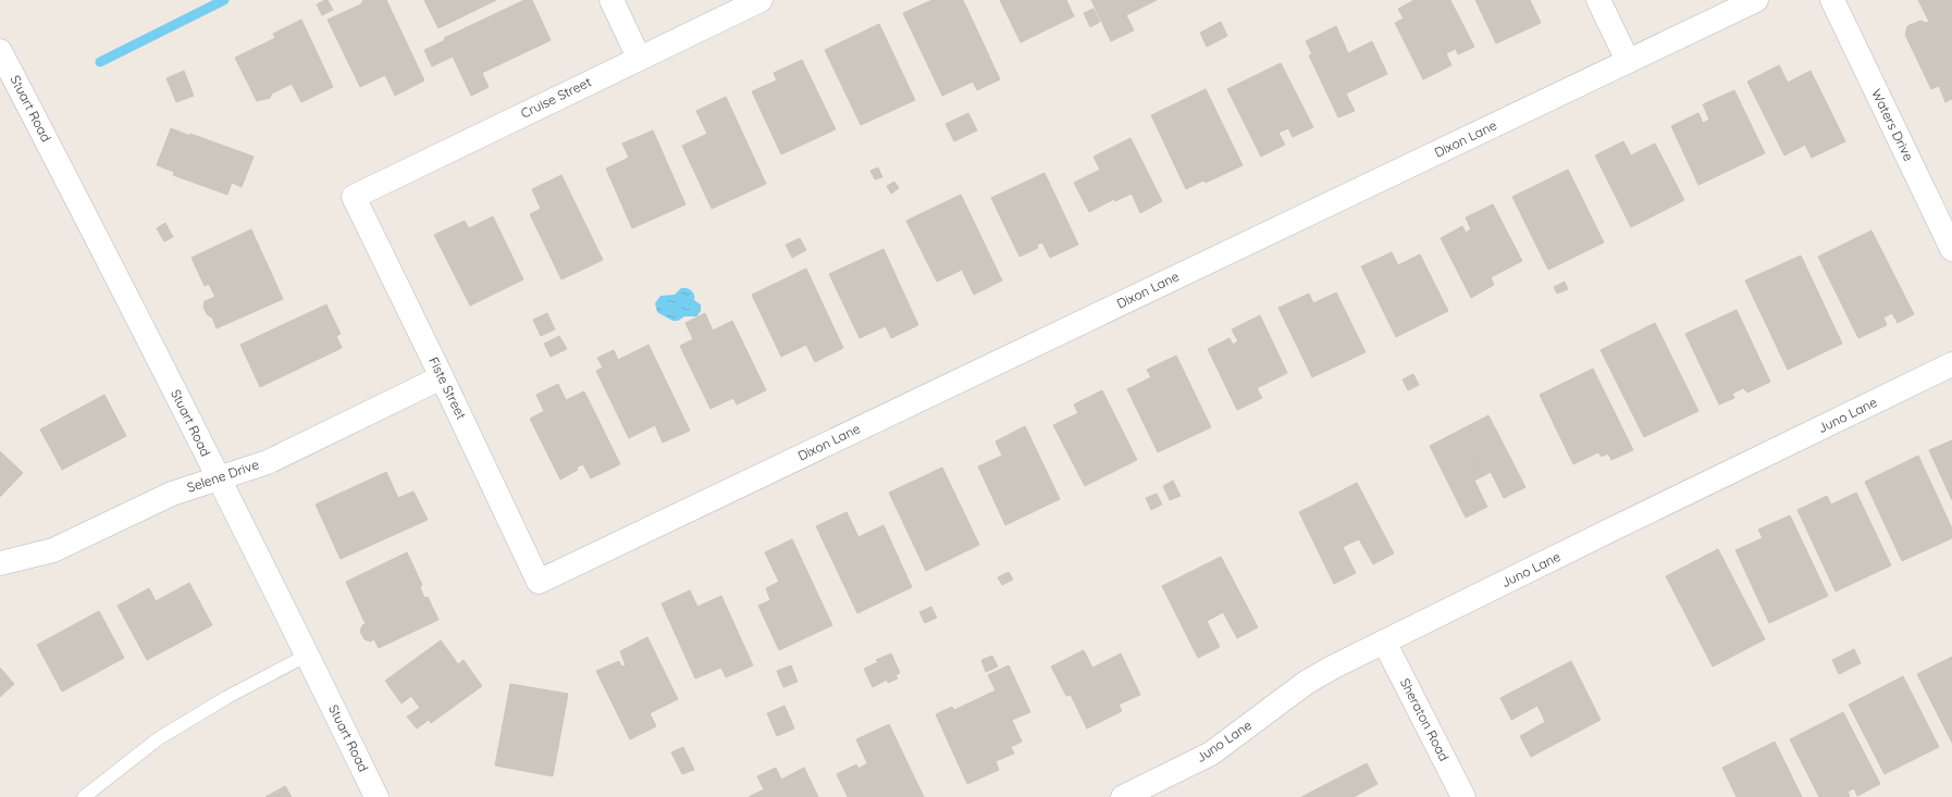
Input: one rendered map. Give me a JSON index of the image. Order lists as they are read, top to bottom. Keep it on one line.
{"streets":{"street":["Cruise Street","Stuart Road","Waters Drive","Dixon Lane","Fiste Street","Juno Lane","Selene Drive","Sheraton Road"]},"crossings":[["Cruise Street","Fiste Street"],["Stuart Road","Selene Drive"],["Dixon Lane","Fiste Street"],["Fiste Street","Selene Drive"],["Juno Lane","Sheraton Road"]]}
